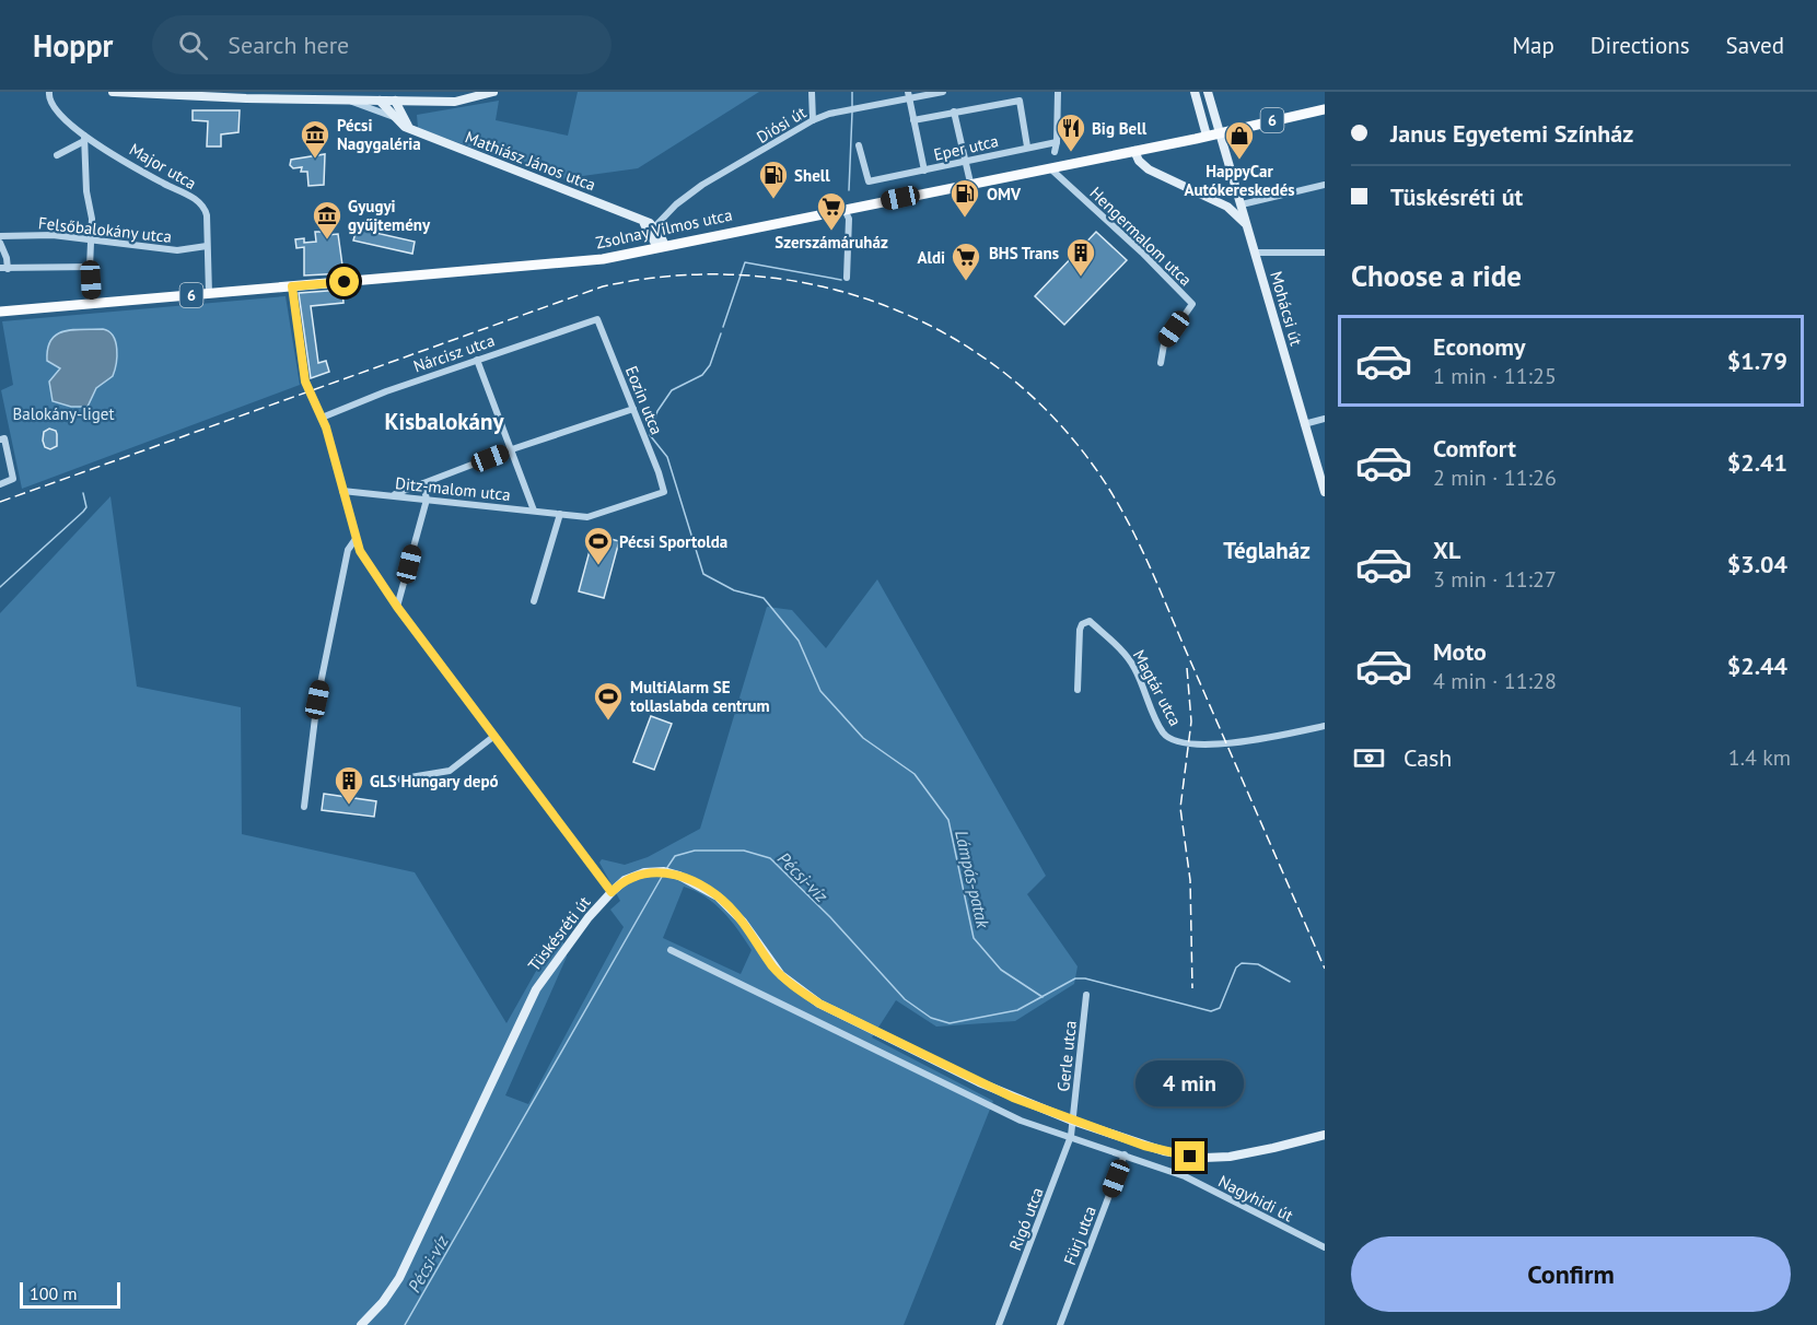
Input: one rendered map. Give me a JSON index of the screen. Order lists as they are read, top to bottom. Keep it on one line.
{"streets":{"main road":["6","Zsolnay Vilmos utca"],"street":["Diósi út","Eper utca","Mathiász János utca","Major utca","Felsőbalokány utca","Hengermalom utca","Mohácsi út","Nárcisz utca","Eozin utca","Ditz-malom utca","Magtár utca","Tüskésréti út","Gerle utca","Nagyhidi út","Rigó utca","Fürj utca"]},"crossings":[["Diósi út","Mathiász János utca"],["Mathiász János utca","Zsolnay Vilmos utca"],["Major utca","Zsolnay Vilmos utca"],["Major utca","Felsőbalokány utca"],["Zsolnay Vilmos utca","Hengermalom utca"],["Zsolnay Vilmos utca","Mohácsi út"],["Nárcisz utca","Eozin utca"],["Eozin utca","Ditz-malom utca"],["Tüskésréti út","Gerle utca"],["Tüskésréti út","Rigó utca"],["Gerle utca","Rigó utca"],["Nagyhidi út","Rigó utca"],["Nagyhidi út","Fürj utca"]],"districts":["Kisbalokány","Téglaház"],"water":["Pécsi-víz","Lámpás-patak"],"parks":["Balokány-liget"],"places":{"restaurant":["Big Bell"],"museum":["Pécsi Nagygaléria","Gyugyi gyűjtemény"],"shop":["HappyCar Autókereskedés"],"fuel station":["Shell","OMV"],"supermarket":["Szerszámáruház","Aldi"],"building":["BHS Trans","GLS Hungary depó"],"sports":["Pécsi Sportolda","MultiAlarm SE tollaslabda centrum"]},"scale_bar":"100 m","page":{"header":"Hoppr","search":"Search here","nav":["Map","Directions","Saved"],"banner":["Janus Egyetemi Színház","Tüskésréti út"],"heading":"Choose a ride","list":[{"name":"Economy","note":"1 min · 11:25","value":"$1.79"},{"name":"Comfort","note":"2 min · 11:26","value":"$2.41"},{"name":"XL","note":"3 min · 11:27","value":"$3.04"},{"name":"Moto","note":"4 min · 11:28","value":"$2.44"}],"pay":["Cash","1.4 km"],"bubble":"4 min","buttons":"Confirm","scale":"100 m"}}
